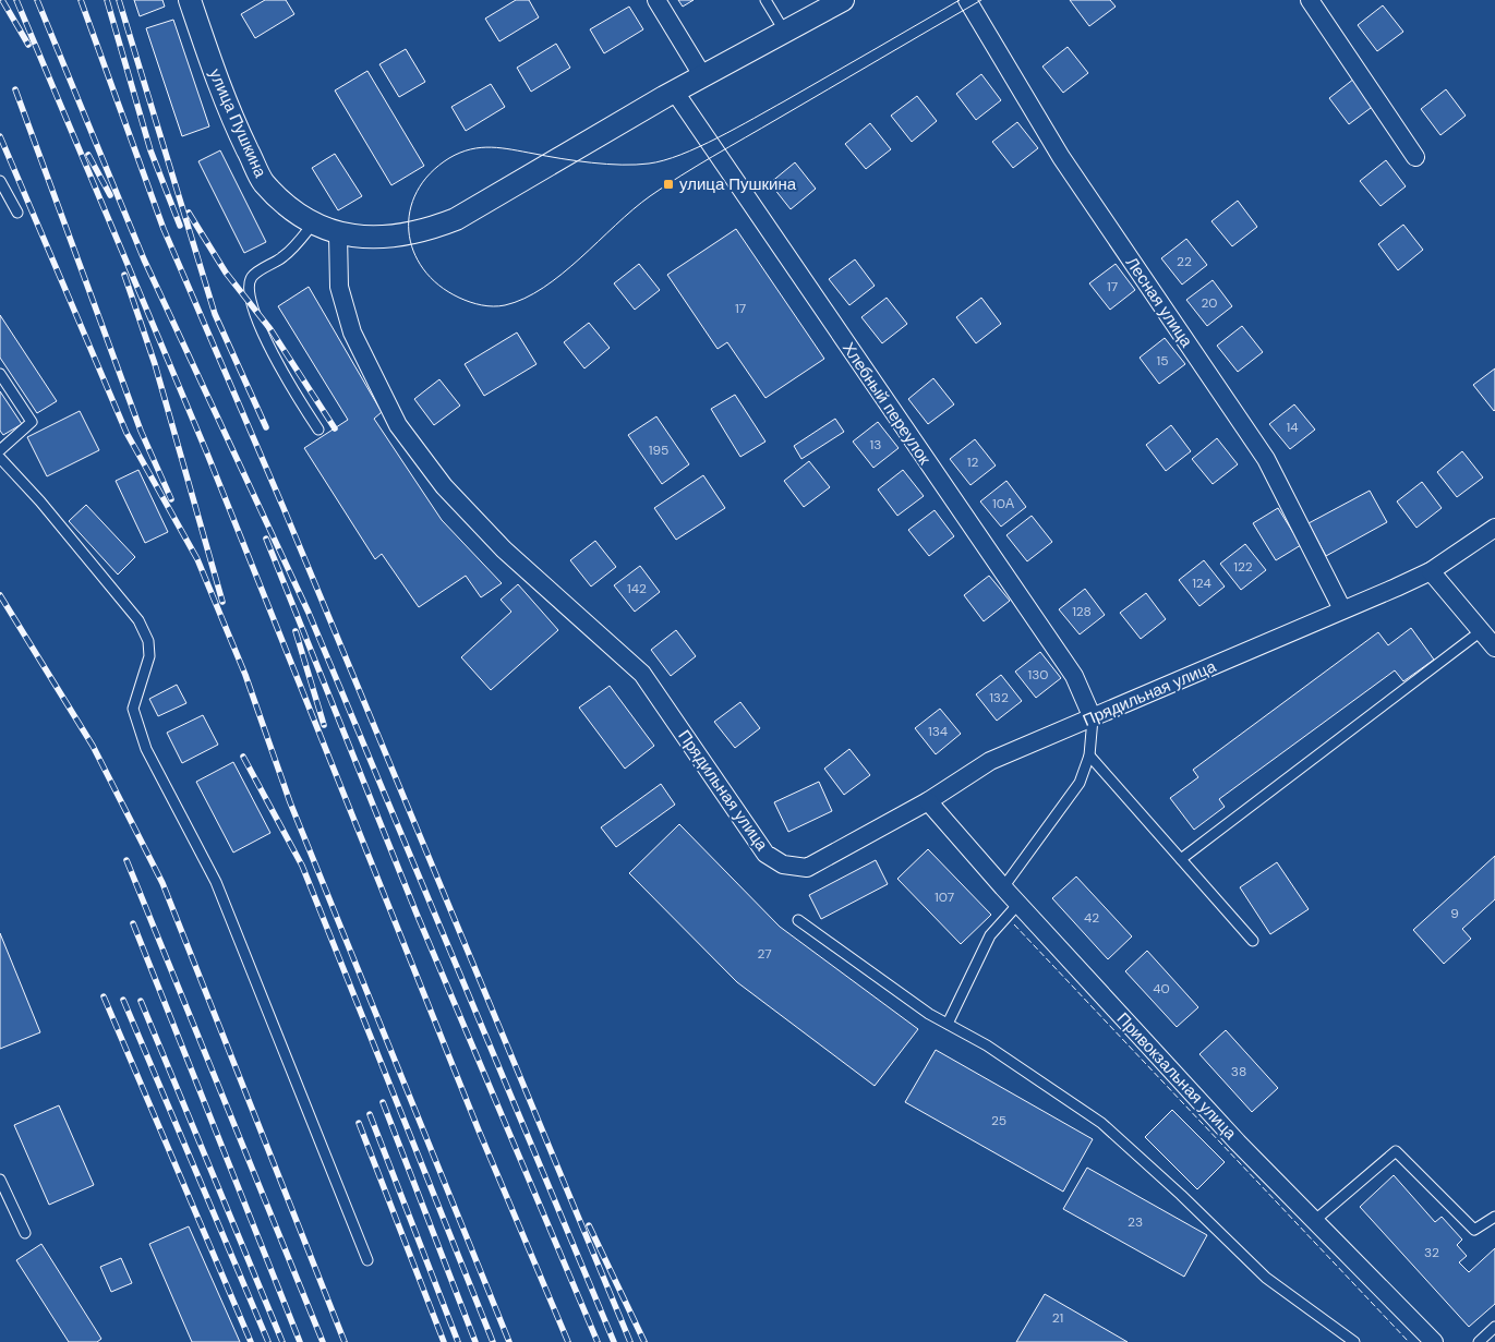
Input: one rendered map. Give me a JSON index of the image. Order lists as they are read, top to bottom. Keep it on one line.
{"streets":{"street":["улица Пушкина","Лесная улица","Хлебный переулок","Прядильная улица","Привокзальная улица"]},"crossings":[["улица Пушкина","Хлебный переулок"],["улица Пушкина","Прядильная улица"],["Лесная улица","Прядильная улица"],["Хлебный переулок","Прядильная улица"],["Прядильная улица","Привокзальная улица"]],"places":{"transit":["улица Пушкина"]},"house_numbers":["22","17","20","17","15","14","13","195","12","10А","122","124","142","128","130","132","134","107","9","42","27","40","38","25","23","32","21"]}
